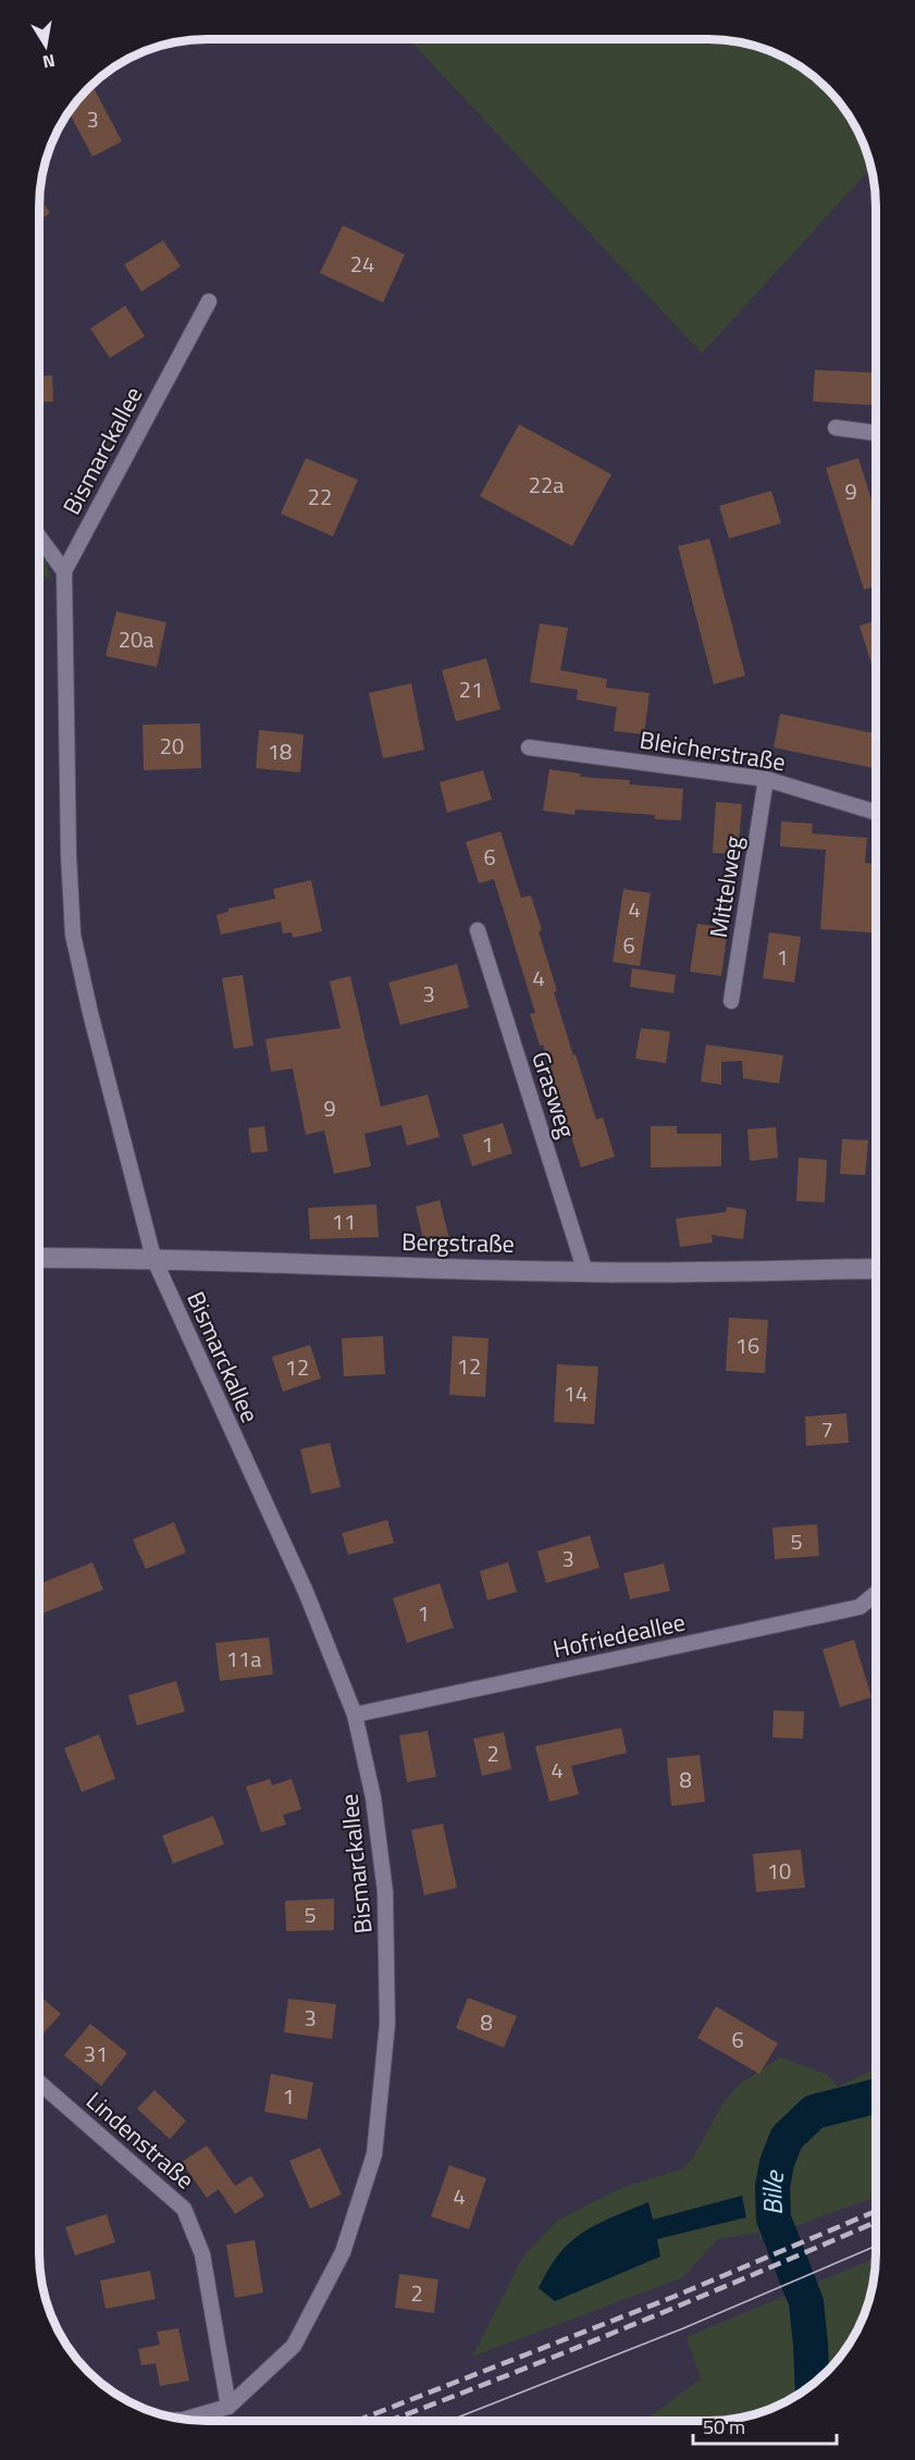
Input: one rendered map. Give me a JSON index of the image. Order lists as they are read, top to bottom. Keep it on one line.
{"streets":{"street":["Bismarckallee","Bleicherstraße","Mittelweg","Grasweg","Bergstraße","Hofriedeallee","Lindenstraße"]},"crossings":[["Bismarckallee","Bergstraße"],["Bismarckallee","Hofriedeallee"],["Bismarckallee","Lindenstraße"],["Bleicherstraße","Mittelweg"],["Grasweg","Bergstraße"]],"water":["Bille"],"house_numbers":["3","24","22a","9","22","20a","21","20","18","6","4","6","1","4","3","9","1","11","16","12","12","14","7","5","3","1","11a","2","4","8","10","5","3","8","6","31","1","4","2"],"scale_bar":"50 m","north":"bottom"}
